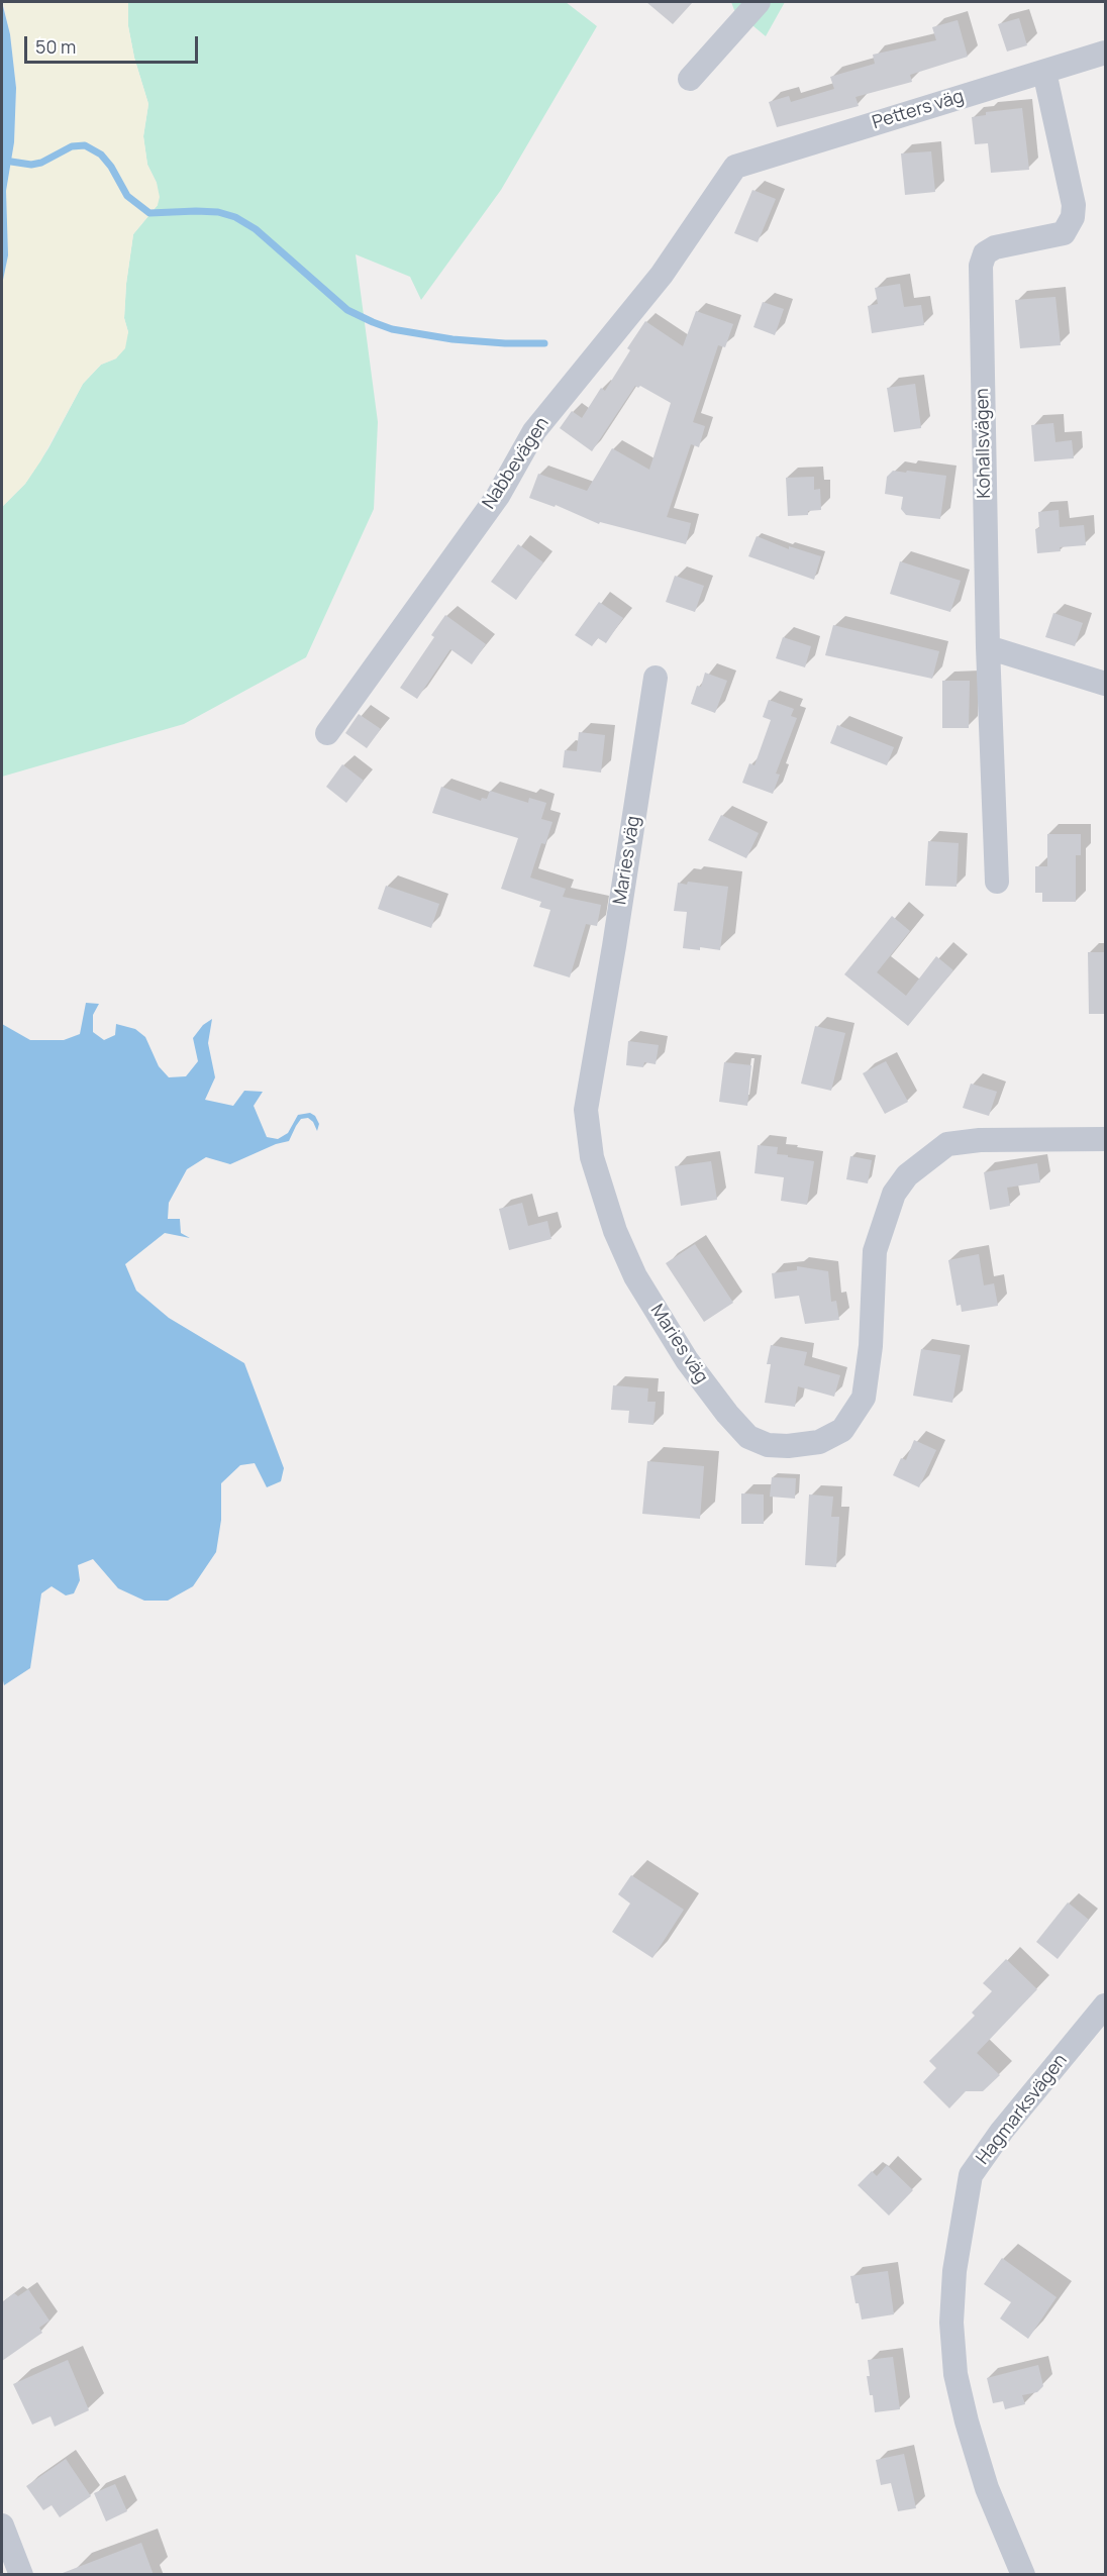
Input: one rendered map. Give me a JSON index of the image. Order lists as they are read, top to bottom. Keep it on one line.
{"streets":{"street":["Petters väg","Kohallsvägen","Nabbevägen","Maries väg","Hagmarksvägen"]},"crossings":[["Petters väg","Kohallsvägen"],["Petters väg","Nabbevägen"]],"scale_bar":"50 m"}
